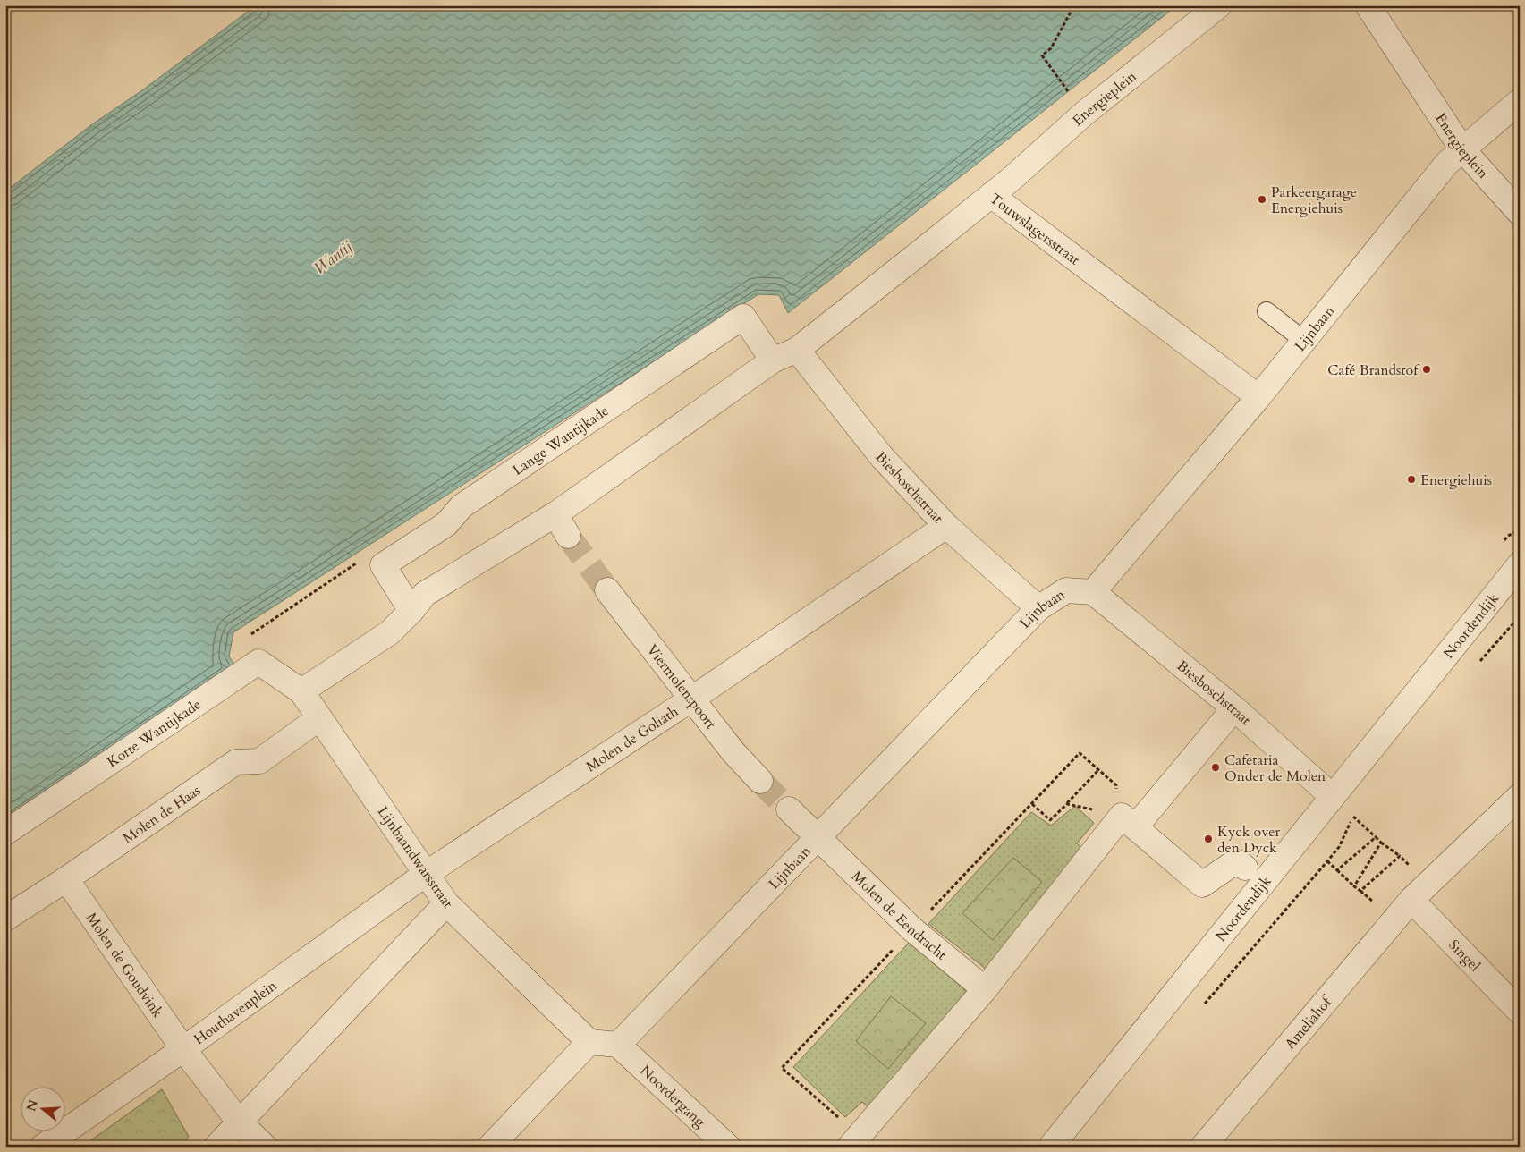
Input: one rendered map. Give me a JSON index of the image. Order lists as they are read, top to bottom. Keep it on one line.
{"streets":{"street":["Energieplein","Touwslagersstraat","Lijnbaan","Lange Wantijkade","Biesboschstraat","Noordendijk","Viermolenspoort","Korte Wantijkade","Molen de Goliath","Molen de Haas","Lijnbaandwarsstraat","Molen de Eendracht","Singel","Molen de Goudvink","Houthavenplein","Ameliahof","Noordergang"]},"crossings":[["Energieplein","Touwslagersstraat"],["Energieplein","Lijnbaan"],["Touwslagersstraat","Lijnbaan"],["Touwslagersstraat","Biesboschstraat"],["Lijnbaan","Biesboschstraat"],["Lijnbaan","Molen de Eendracht"],["Lijnbaan","Noordergang"],["Biesboschstraat","Noordendijk"],["Biesboschstraat","Molen de Goliath"],["Viermolenspoort","Molen de Goliath"],["Korte Wantijkade","Lijnbaandwarsstraat"],["Molen de Goliath","Lijnbaandwarsstraat"],["Molen de Goliath","Houthavenplein"],["Molen de Haas","Lijnbaandwarsstraat"],["Molen de Haas","Molen de Goudvink"],["Lijnbaandwarsstraat","Houthavenplein"],["Singel","Ameliahof"],["Molen de Goudvink","Houthavenplein"]],"water":["Wantij"],"places":["Parkeergarage Energiehuis","Café Brandstof","Energiehuis","Cafetaria Onder de Molen","Kyck over den Dyck"],"north":"left"}
